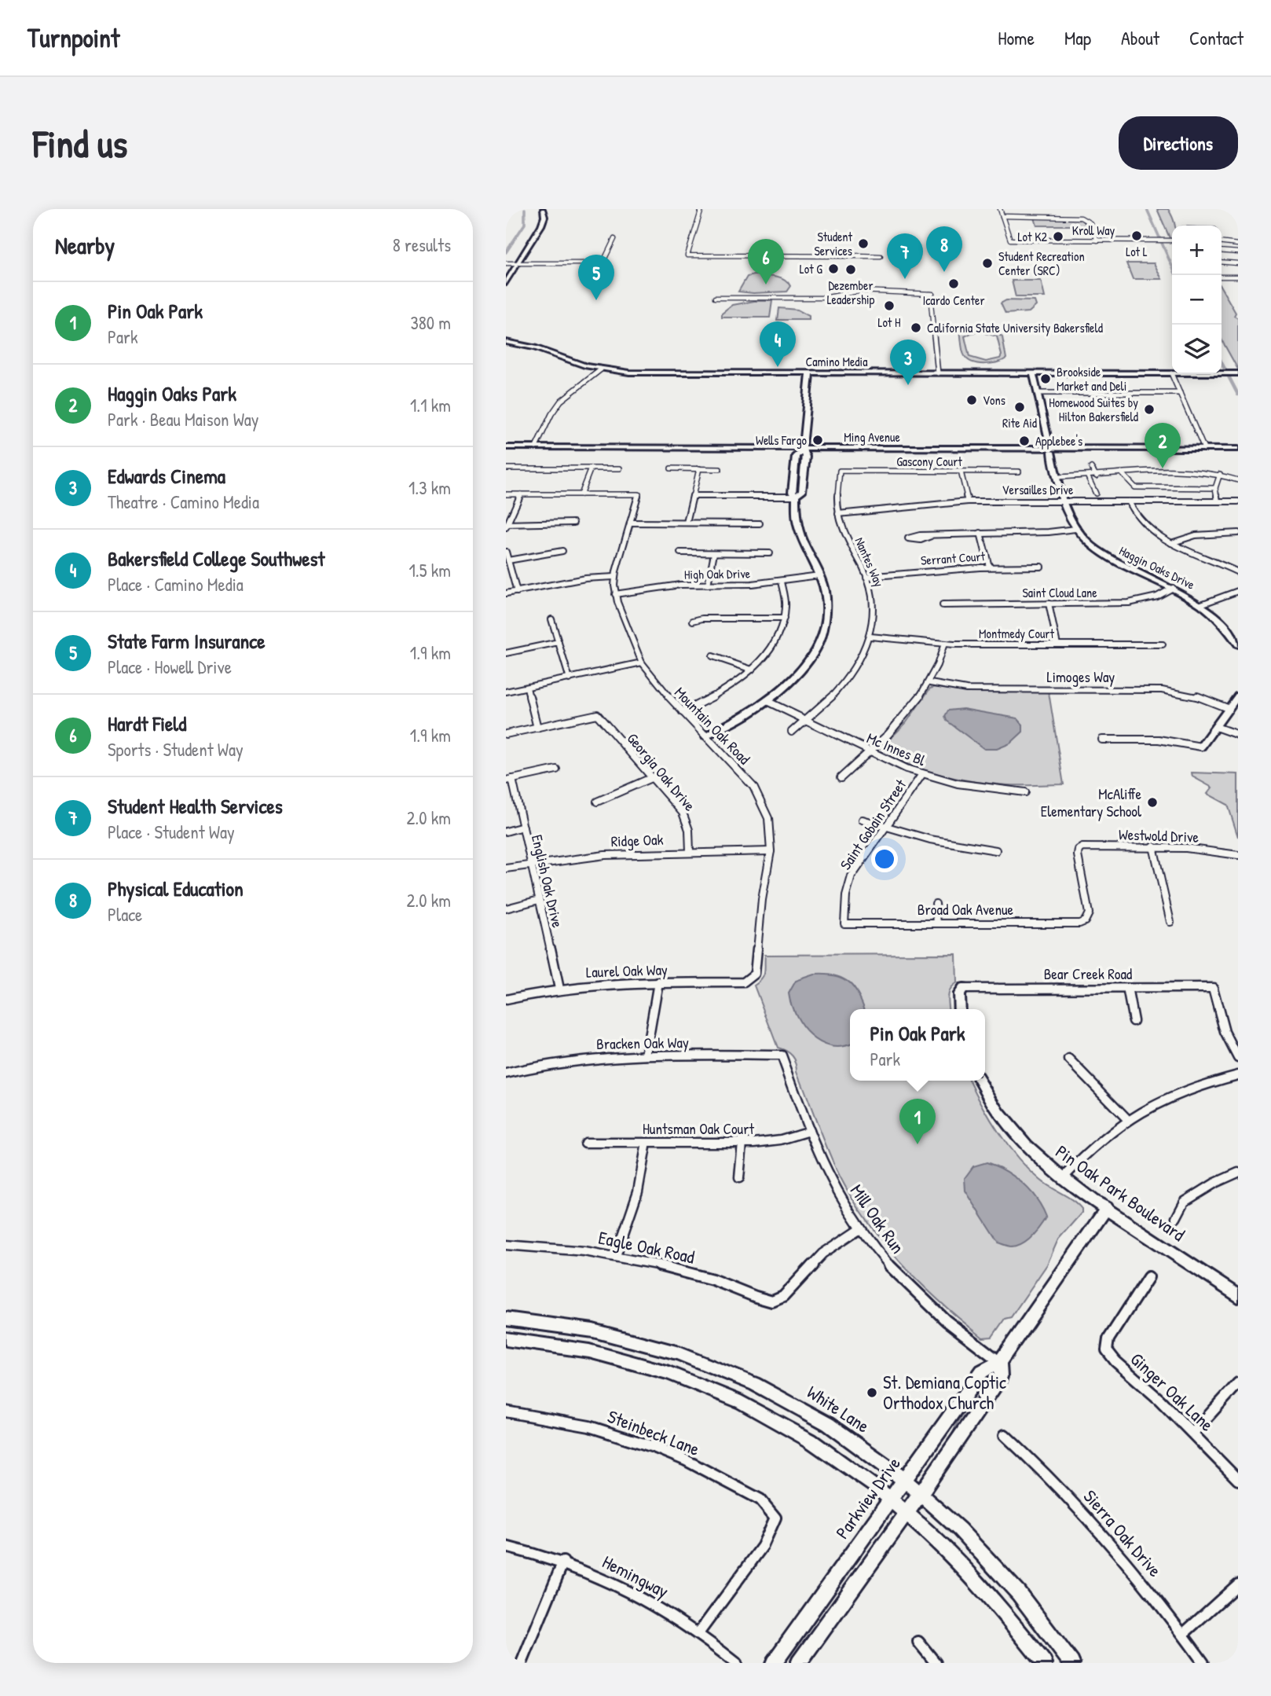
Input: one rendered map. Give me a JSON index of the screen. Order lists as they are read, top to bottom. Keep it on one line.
{"streets":{"main road":["Ming Avenue","Pin Oak Park Boulevard","White Lane"],"street":["Kroll Way","Camino Media","Gascony Court","Versailles Drive","Serrant Court","Nantes Way","Haggin Oaks Drive","High Oak Drive","Saint Cloud Lane","Montmedy Court","Limoges Way","Mountain Oak Road","Mc Innes Bl","Georgia Oak Drive","Saint Gobain Street","Westwold Drive","Ridge Oak","English Oak Drive","Broad Oak Avenue","Laurel Oak Way","Bear Creek Road","Bracken Oak Way","Huntsman Oak Court","Mill Oak Run","Eagle Oak Road","Ginger Oak Lane","Steinbeck Lane","Parkview Drive","Sierra Oak Drive","Hemingway"]},"crossings":[["Camino Media","Haggin Oaks Drive"],["Ming Avenue","Haggin Oaks Drive"],["Gascony Court","Nantes Way"],["Versailles Drive","Nantes Way"],["Versailles Drive","Haggin Oaks Drive"],["Serrant Court","Nantes Way"],["Nantes Way","Montmedy Court"],["Nantes Way","Mc Innes Bl"],["Haggin Oaks Drive","Saint Cloud Lane"],["High Oak Drive","Mountain Oak Road"],["Mountain Oak Road","Ridge Oak"],["Mountain Oak Road","Laurel Oak Way"],["Mc Innes Bl","Saint Gobain Street"],["Georgia Oak Drive","Ridge Oak"],["Saint Gobain Street","Broad Oak Avenue"],["Westwold Drive","Broad Oak Avenue"],["Ridge Oak","English Oak Drive"],["English Oak Drive","Laurel Oak Way"],["Bracken Oak Way","Mill Oak Run"],["Huntsman Oak Court","Mill Oak Run"],["Pin Oak Park Boulevard","Parkview Drive"],["Mill Oak Run","Eagle Oak Road"],["Mill Oak Run","Parkview Drive"],["White Lane","Parkview Drive"],["Steinbeck Lane","Hemingway"]],"places":["Lot L","Lot K2","Student Services","Student Recreation Center (SRC)","Lot G","Dezember Leadership","Icardo Center","Lot H","California State University Bakersfield","Brookside Market and Deli","Vons","Rite Aid","Homewood Suites by Hilton Bakersfield","Wells Fargo","Applebee's","McAliffe Elementary School","St. Demiana Coptic Orthodox Church"],"page":{"header":"Turnpoint","nav":["Home","Map","About","Contact"],"buttons":"Directions","title":"Find us","heading":["Nearby","8 results"],"map_buttons":["+","−"],"pins":["8","7","6","5","4","3","2","1"],"list":[{"mark":"1","name":"Pin Oak Park","note":"Park","value":"380 m"},{"mark":"2","name":"Haggin Oaks Park","note":"Park · Beau Maison Way","value":"1.1 km"},{"mark":"3","name":"Edwards Cinema","note":"Theatre · Camino Media","value":"1.3 km"},{"mark":"4","name":"Bakersfield College Southwest","note":"Place · Camino Media","value":"1.5 km"},{"mark":"5","name":"State Farm Insurance","note":"Place · Howell Drive","value":"1.9 km"},{"mark":"6","name":"Hardt Field","note":"Sports · Student Way","value":"1.9 km"},{"mark":"7","name":"Student Health Services","note":"Place · Student Way","value":"2.0 km"},{"mark":"8","name":"Physical Education","note":"Place","value":"2.0 km"}],"popup":["Pin Oak Park","Park"]}}
